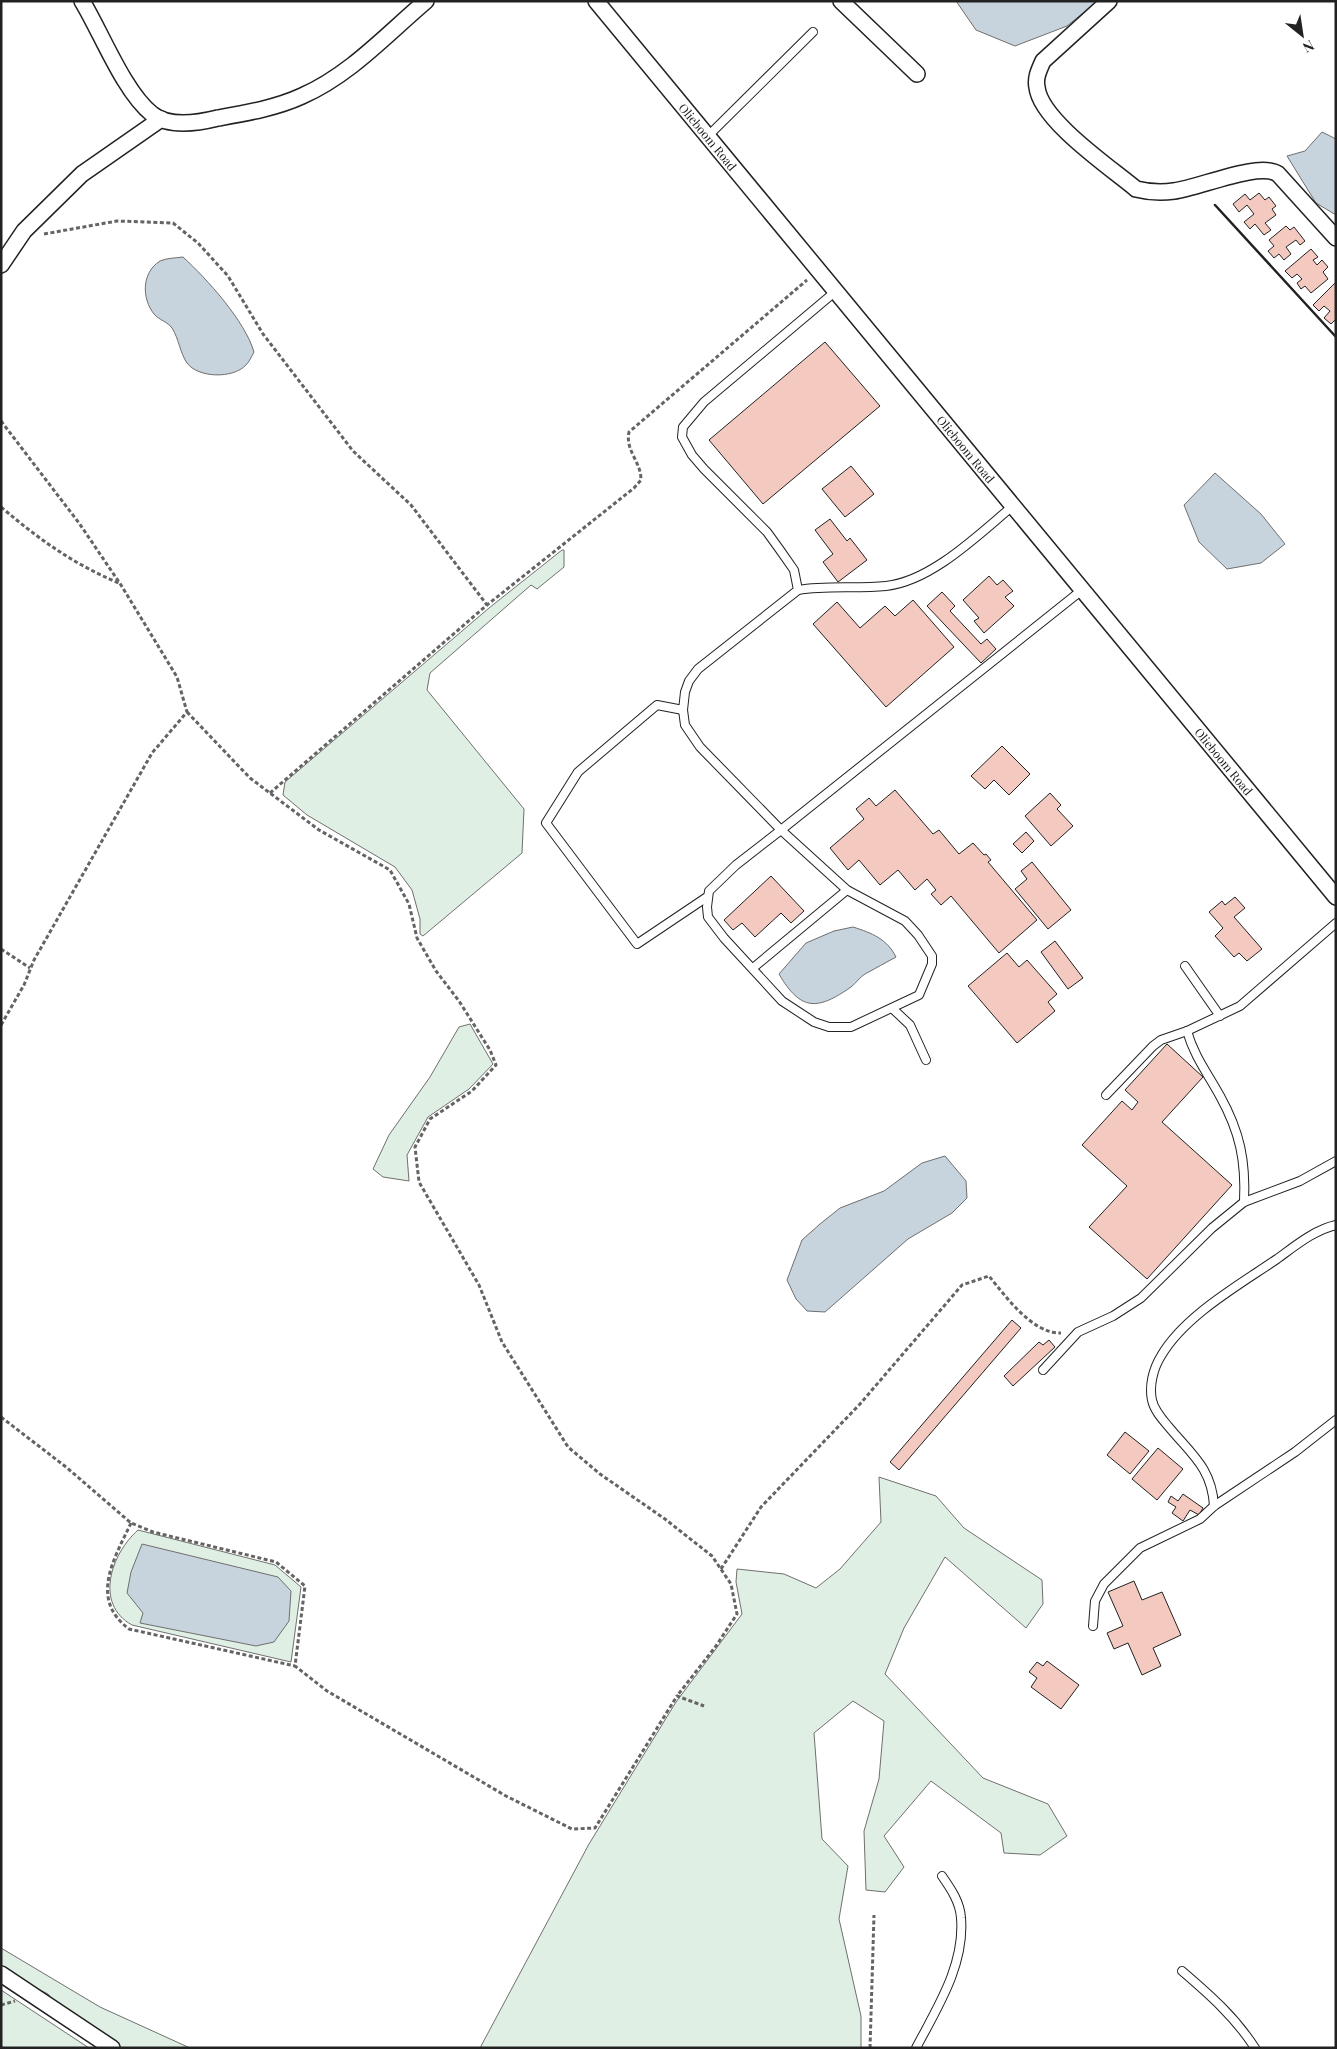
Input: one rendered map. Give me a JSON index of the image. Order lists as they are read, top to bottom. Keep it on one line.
{"streets":{"street":["Olieboom Road"]},"north":"bottom right"}
